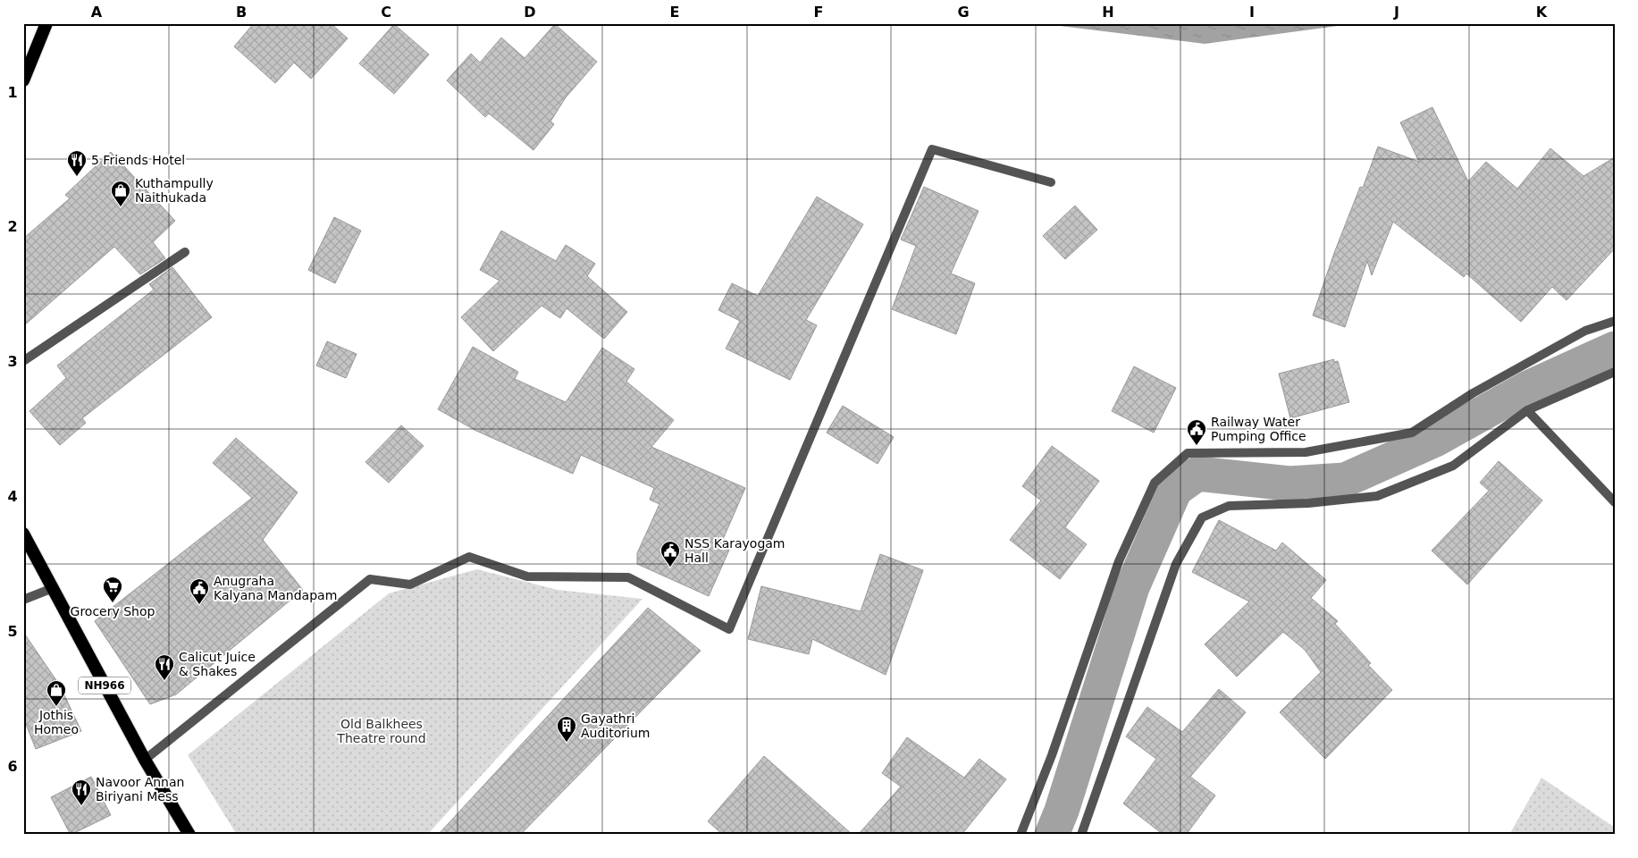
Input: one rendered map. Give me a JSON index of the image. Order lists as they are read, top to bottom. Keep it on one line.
{"streets":{"highway":["NH966"]},"parks":["Old Balkhees Theatre round"],"places":{"restaurant":["5 Friends Hotel","Calicut Juice & Shakes","Navoor Annan Biriyani Mess"],"shop":["Kuthampully Naithukada","Jothis Homeo"],"public building":["Railway Water Pumping Office","NSS Karayogam Hall","Anugraha Kalyana Mandapam"],"supermarket":["Grocery Shop"],"building":["Gayathri Auditorium"]},"grid":{"columns":["A","B","C","D","E","F","G","H","I","J","K"],"rows":["1","2","3","4","5","6"]}}
